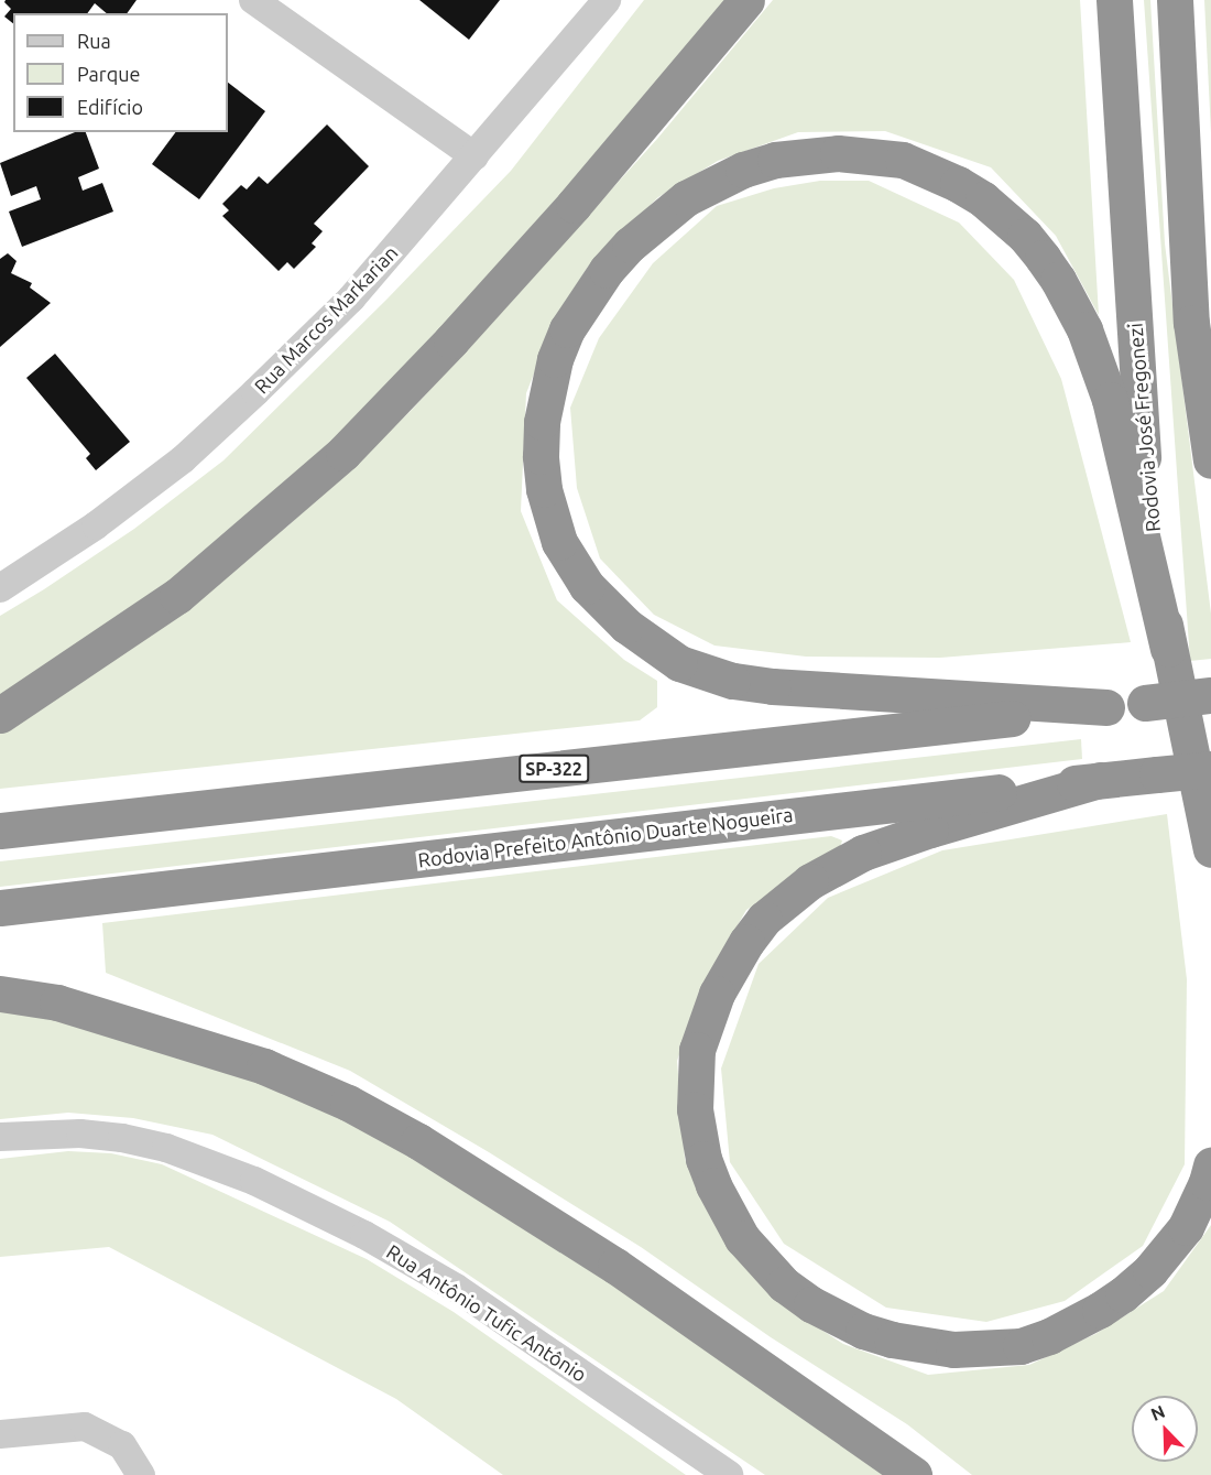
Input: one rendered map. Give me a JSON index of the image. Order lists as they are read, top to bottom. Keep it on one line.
{"streets":{"highway":["Rodovia José Fregonezi","SP-322","Rodovia Prefeito Antônio Duarte Nogueira"],"street":["Rua Marcos Markarian","Rua Antônio Tufic Antônio"]},"legend":["Rua","Parque","Edifício"],"north":"top left"}
